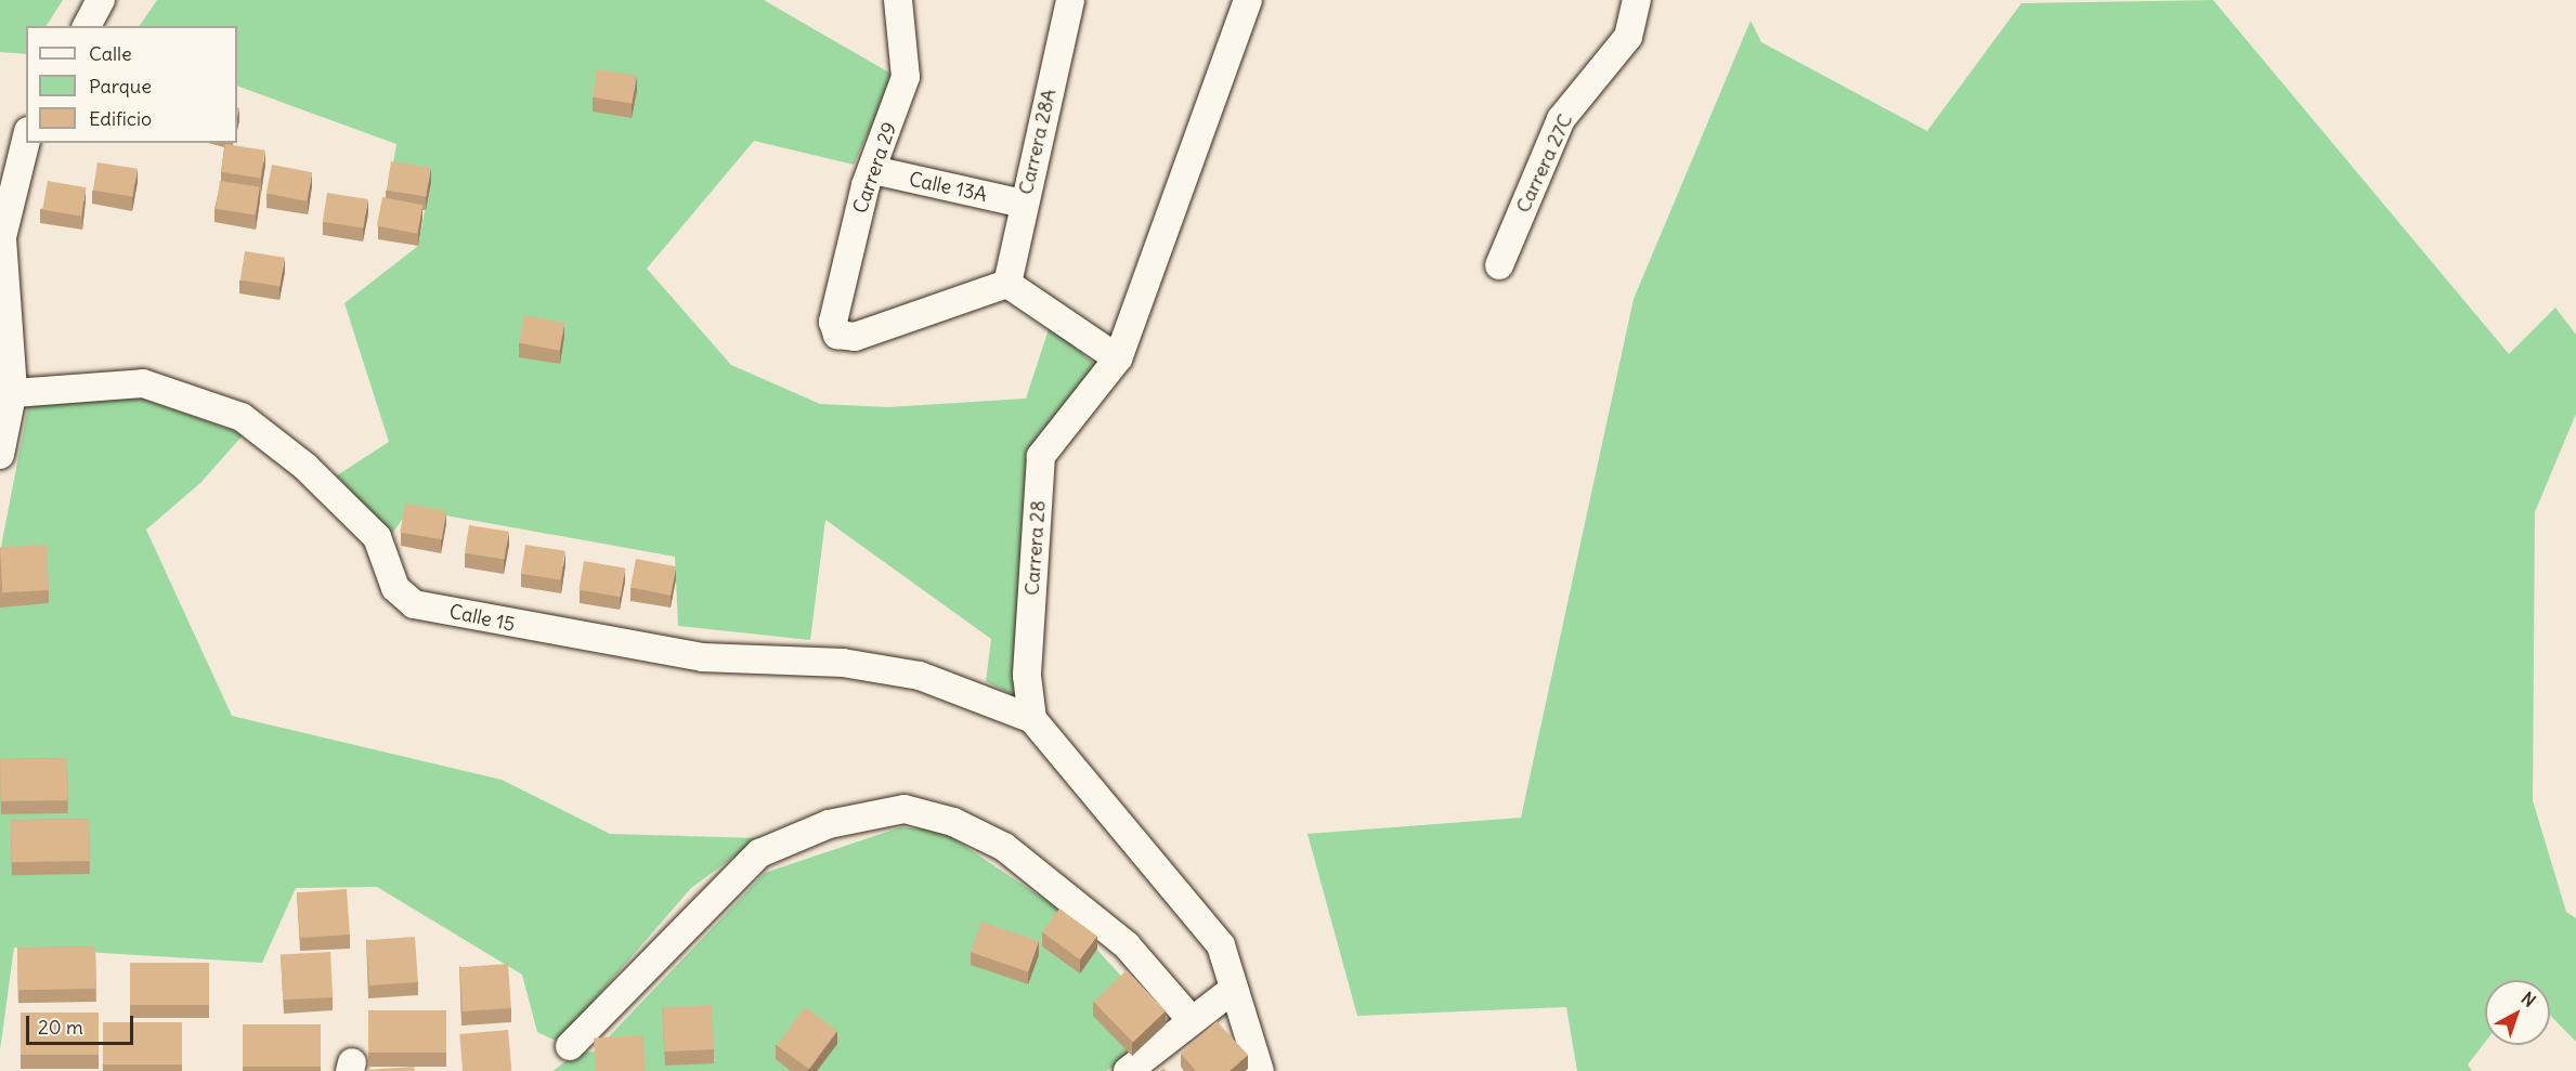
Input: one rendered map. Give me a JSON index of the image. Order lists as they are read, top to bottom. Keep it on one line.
{"streets":{"street":["Carrera 28A","Carrera 27C","Carrera 29","Calle 13A","Carrera 28","Calle 15"]},"crossings":[["Carrera 28A","Carrera 29"],["Carrera 28A","Calle 13A"],["Carrera 29","Calle 13A"],["Carrera 28","Calle 15"]],"legend":["Calle","Parque","Edificio"],"scale_bar":"20 m","north":"top right"}
